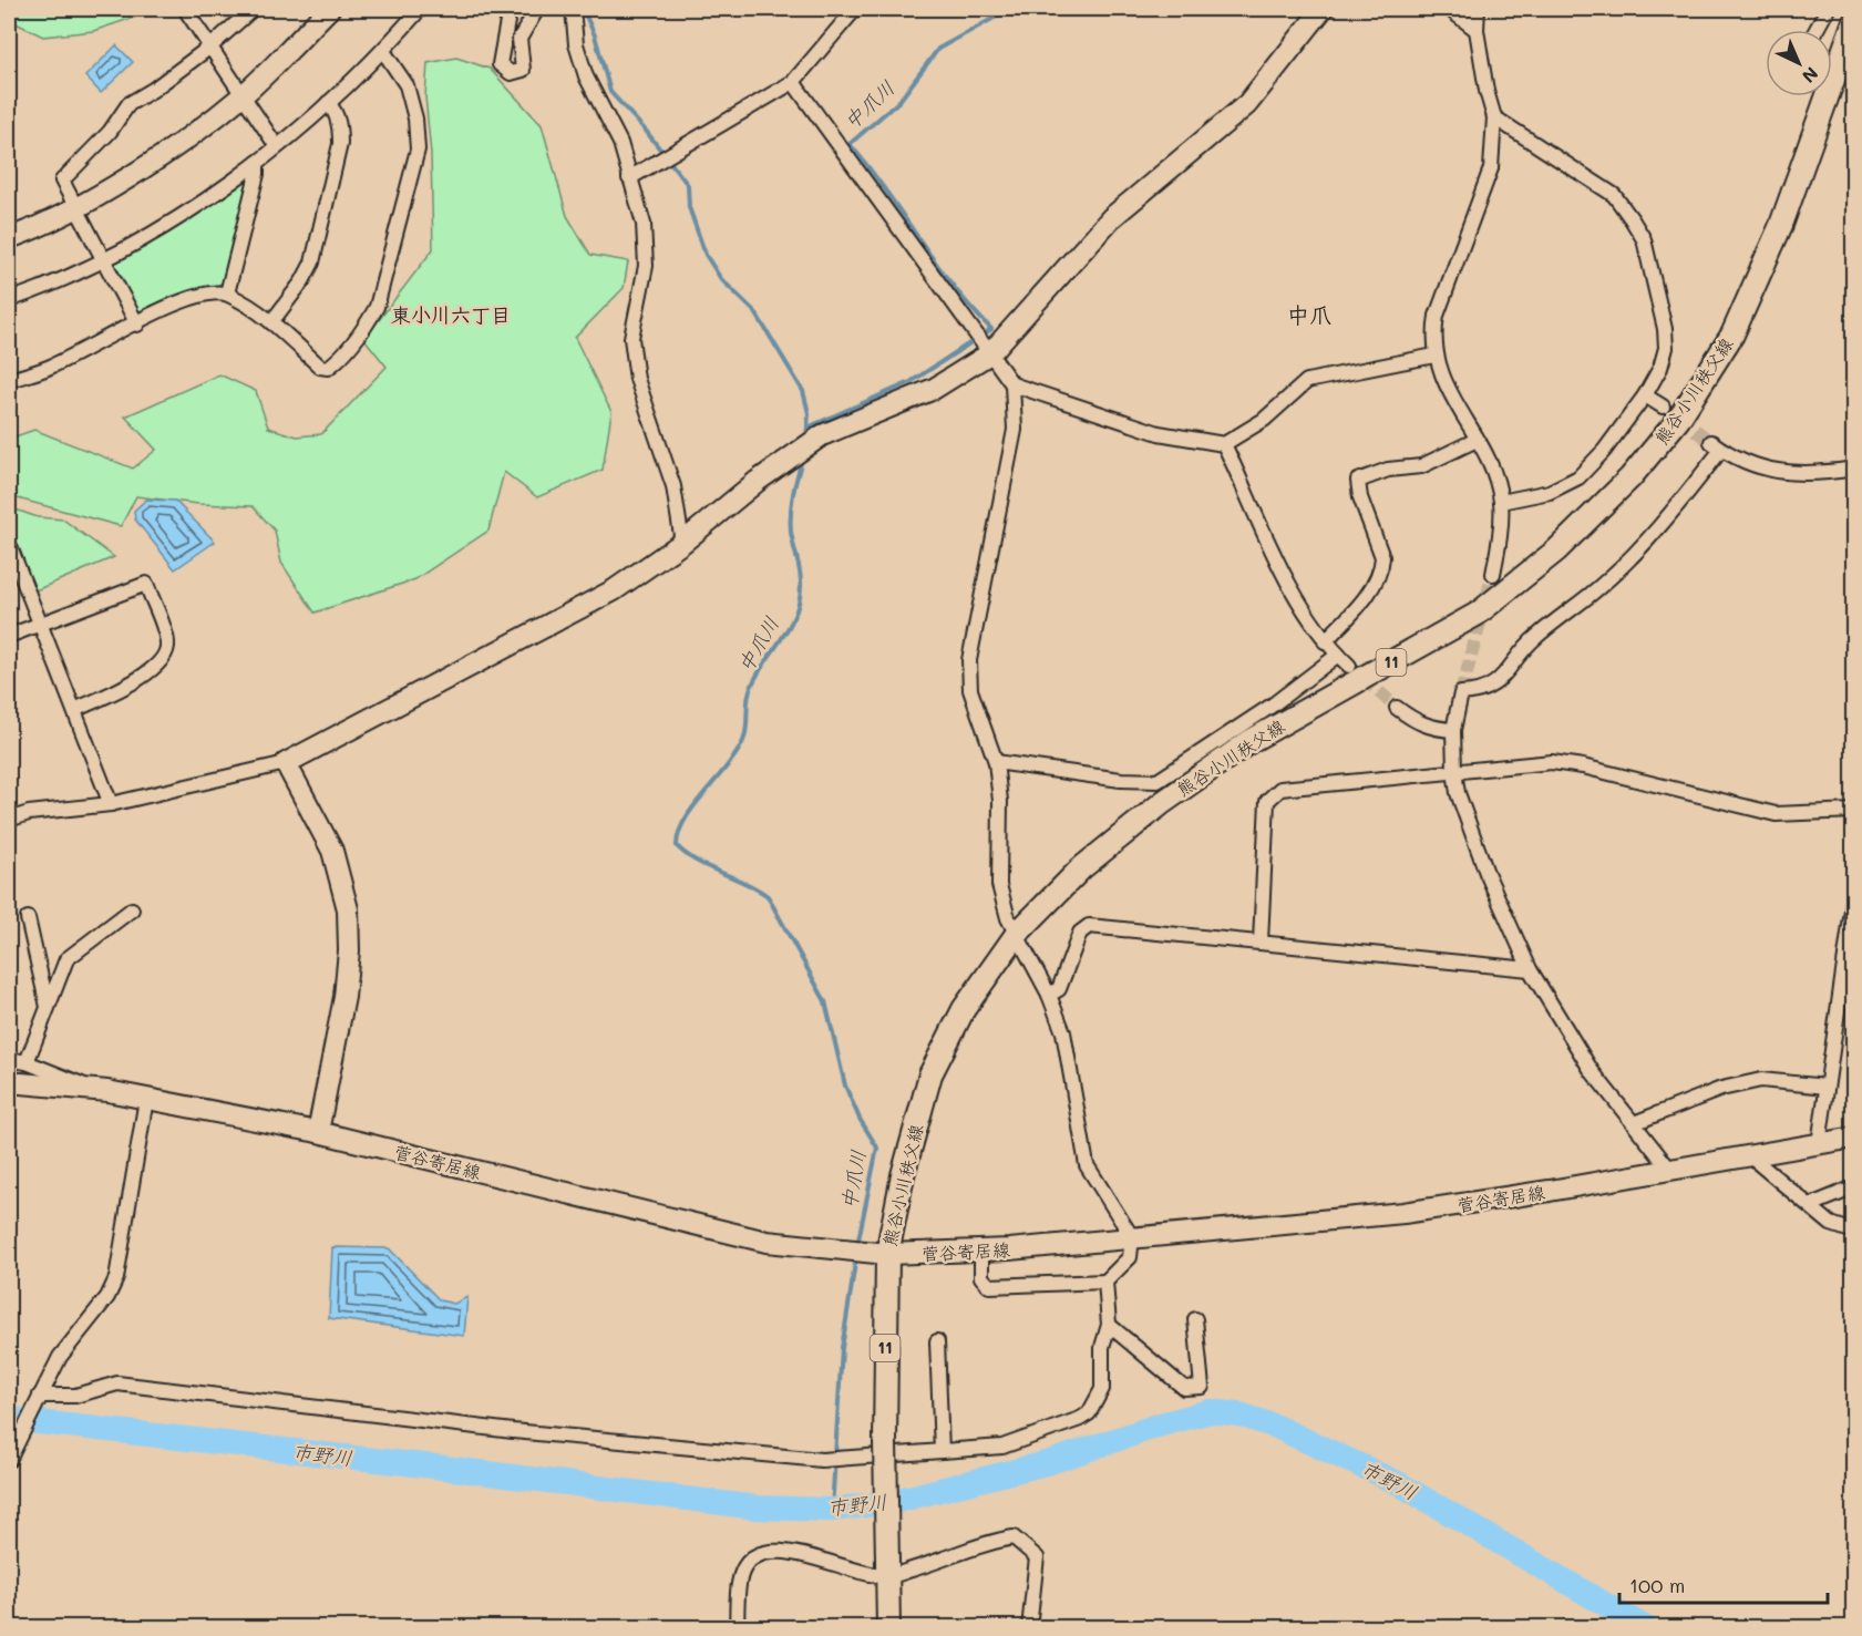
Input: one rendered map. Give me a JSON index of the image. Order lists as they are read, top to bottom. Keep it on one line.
{"streets":{"main road":["熊谷小川秩父線","11"],"street":["菅谷寄居線"]},"crossings":[["熊谷小川秩父線","菅谷寄居線"]],"districts":["東小川六丁目","中爪"],"water":["中爪川","市野川"],"scale_bar":"100 m","north":"bottom right"}
